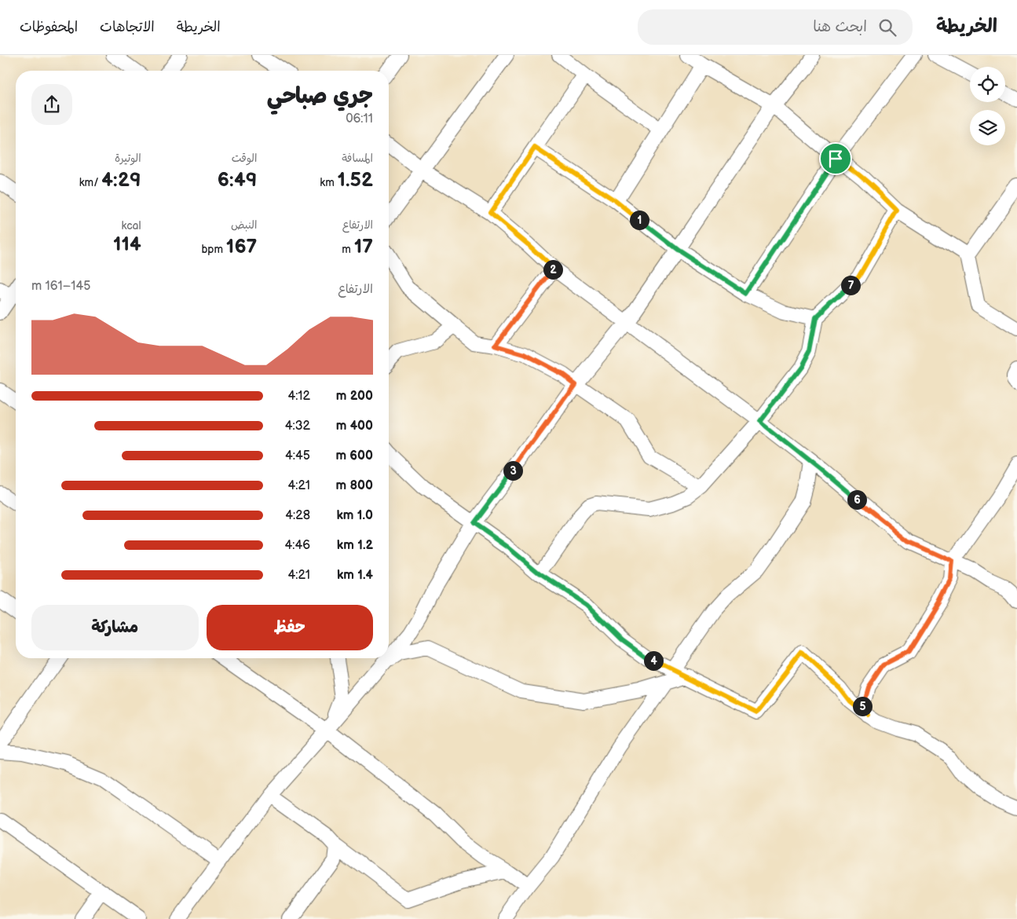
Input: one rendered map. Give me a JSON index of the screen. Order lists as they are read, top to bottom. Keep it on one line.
{"page":{"header":"الخريطة","search":"ابحث هنا","nav":["الخريطة","الاتجاهات","المحفوظات"],"heading":["جري صباحي","06:11"],"stats":[["المسافة","1.52 km"],["الوقت","6:49"],["الوتيرة","4:29 /km"],["الارتفاع","17 m"],["النبض","167 bpm"],["kcal","114"]],"pins":["1","2","7","3","6","4","5"],"chart":["الارتفاع","145–161 m"],"list":[{"name":"200 m","note":"4:12"},{"name":"400 m","note":"4:32"},{"name":"600 m","note":"4:45"},{"name":"800 m","note":"4:21"},{"name":"1.0 km","note":"4:28"},{"name":"1.2 km","note":"4:46"},{"name":"1.4 km","note":"4:21"}],"buttons":["حفظ","مشاركة"]}}
